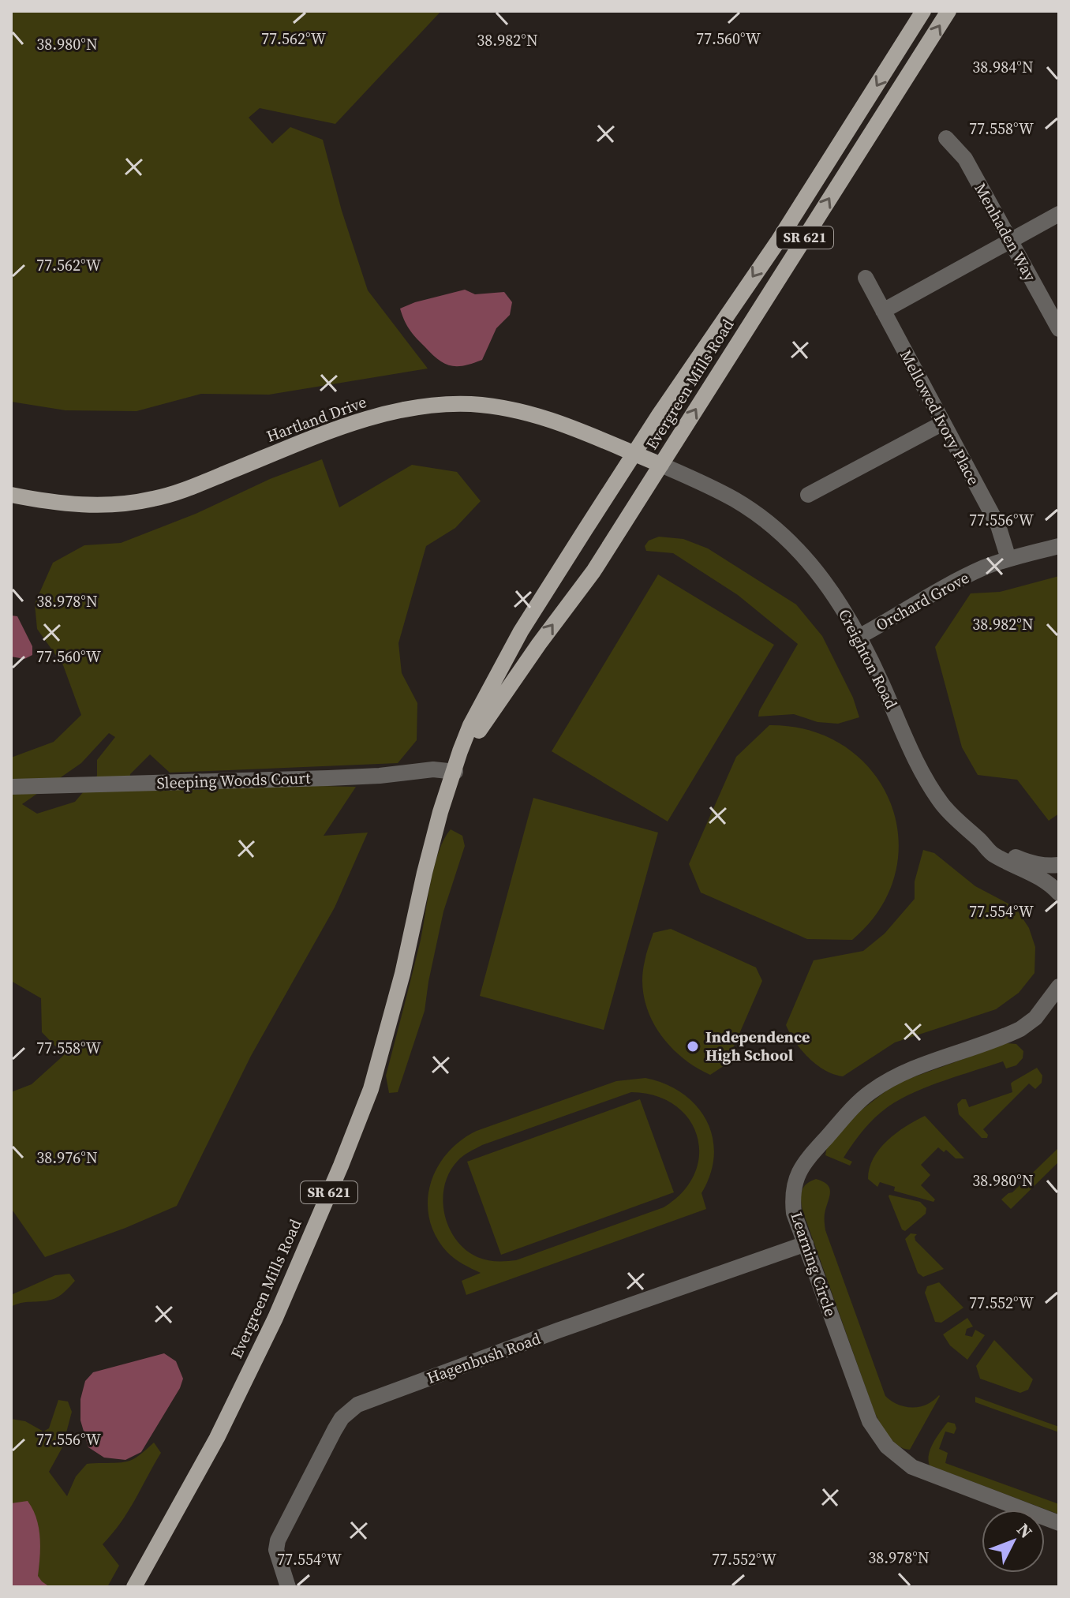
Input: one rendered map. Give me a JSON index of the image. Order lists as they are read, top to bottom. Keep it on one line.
{"streets":{"main road":["SR 621","Evergreen Mills Road","Hartland Drive"],"street":["Menhaden Way","Mellowed Ivory Place","Orchard Grove","Creighton Road","Sleeping Woods Court","Learning Circle","Hagenbush Road"]},"crossings":[["Evergreen Mills Road","Hartland Drive"],["Evergreen Mills Road","Creighton Road"],["Evergreen Mills Road","Sleeping Woods Court"],["Mellowed Ivory Place","Orchard Grove"],["Hartland Drive","Creighton Road"],["Orchard Grove","Creighton Road"],["Learning Circle","Hagenbush Road"]],"places":["Independence High School"],"north":"top right","coordinates":["77.562°W","77.560°W","38.982°N","38.980°N","38.984°N","77.558°W","77.556°W","38.978°N","77.554°W","38.976°N","77.552°W"]}
